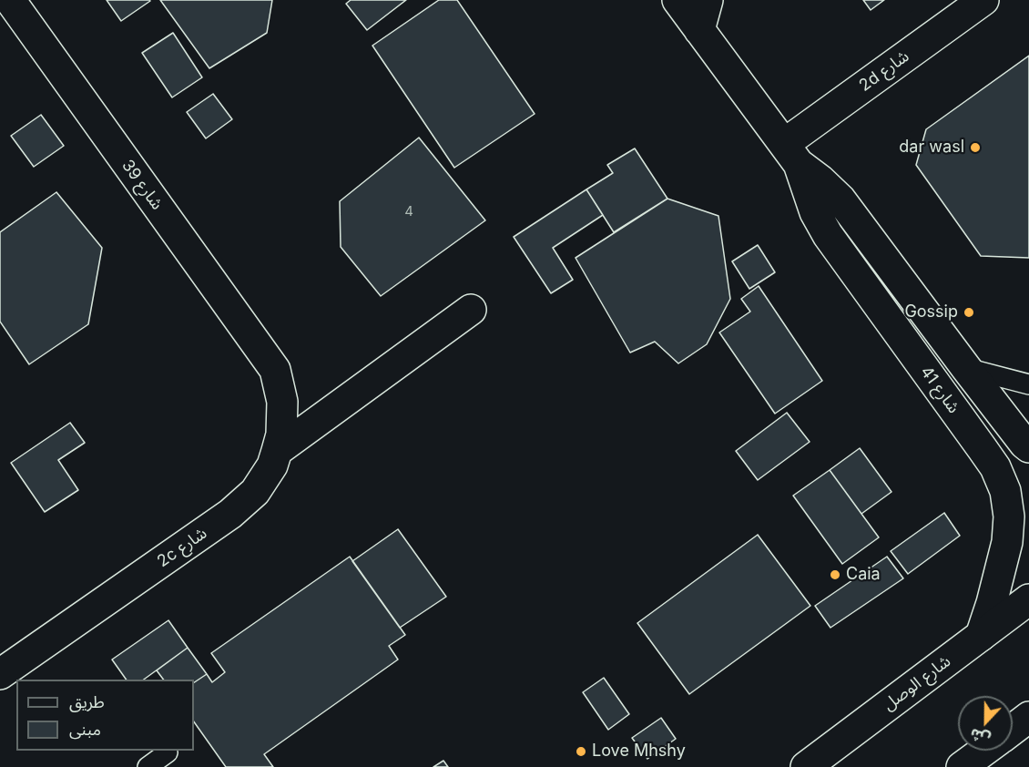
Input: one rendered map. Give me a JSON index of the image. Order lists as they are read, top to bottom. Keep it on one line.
{"streets":{"street":["2d شارع","شارع 39","شارع 41","2c شارع","شارع الوصل"]},"crossings":[["2d شارع","شارع 41"],["شارع 39","2c شارع"],["شارع 41","شارع الوصل"]],"places":["dar wasl","Gossip","Caia","Love Mhshy"],"house_numbers":["4"],"legend":["طريق","مبنى"],"north":"bottom"}
